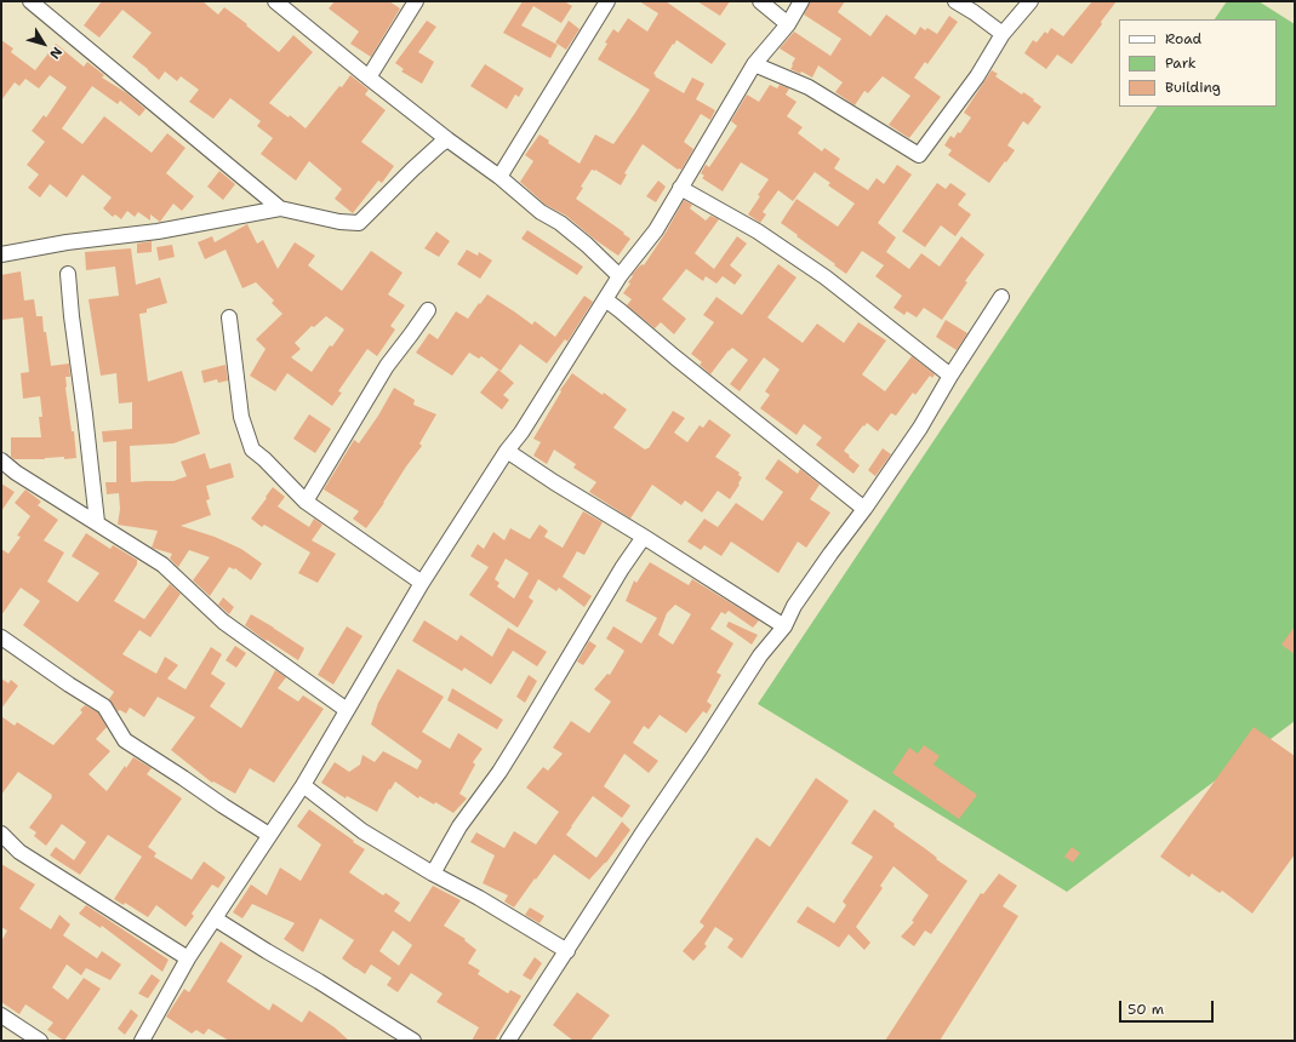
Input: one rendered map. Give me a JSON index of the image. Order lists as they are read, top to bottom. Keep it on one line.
{"legend":["Road","Park","Building"],"scale_bar":"50 m","north":"bottom right"}
